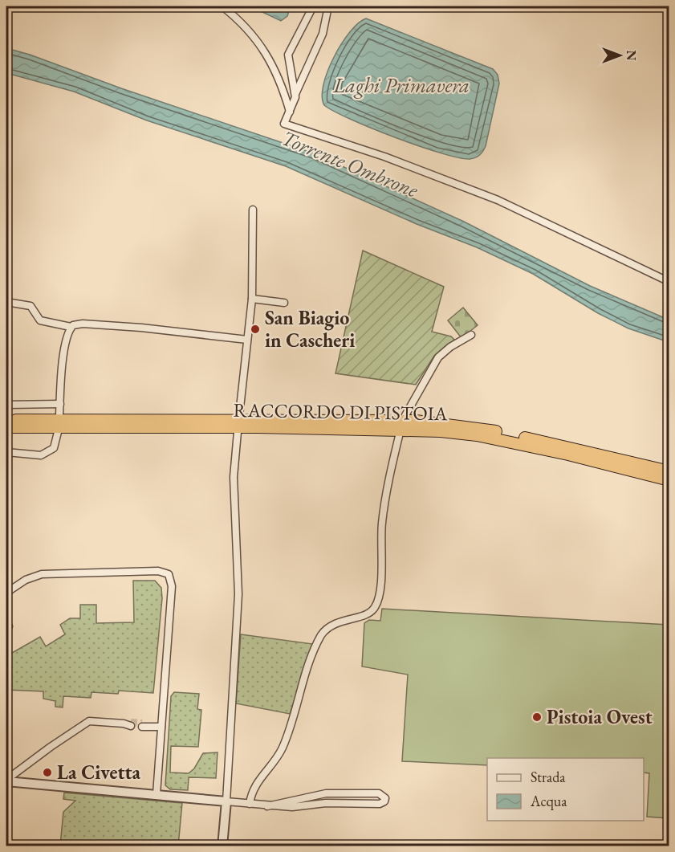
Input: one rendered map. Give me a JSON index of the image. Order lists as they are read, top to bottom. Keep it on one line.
{"streets":{"highway":["RACCORDO DI PISTOIA"]},"water":["Laghi Primavera","Torrente Ombrone"],"places":["San Biagio in Cascheri","Pistoia Ovest","La Civetta"],"legend":["Strada","Acqua"],"north":"right"}
